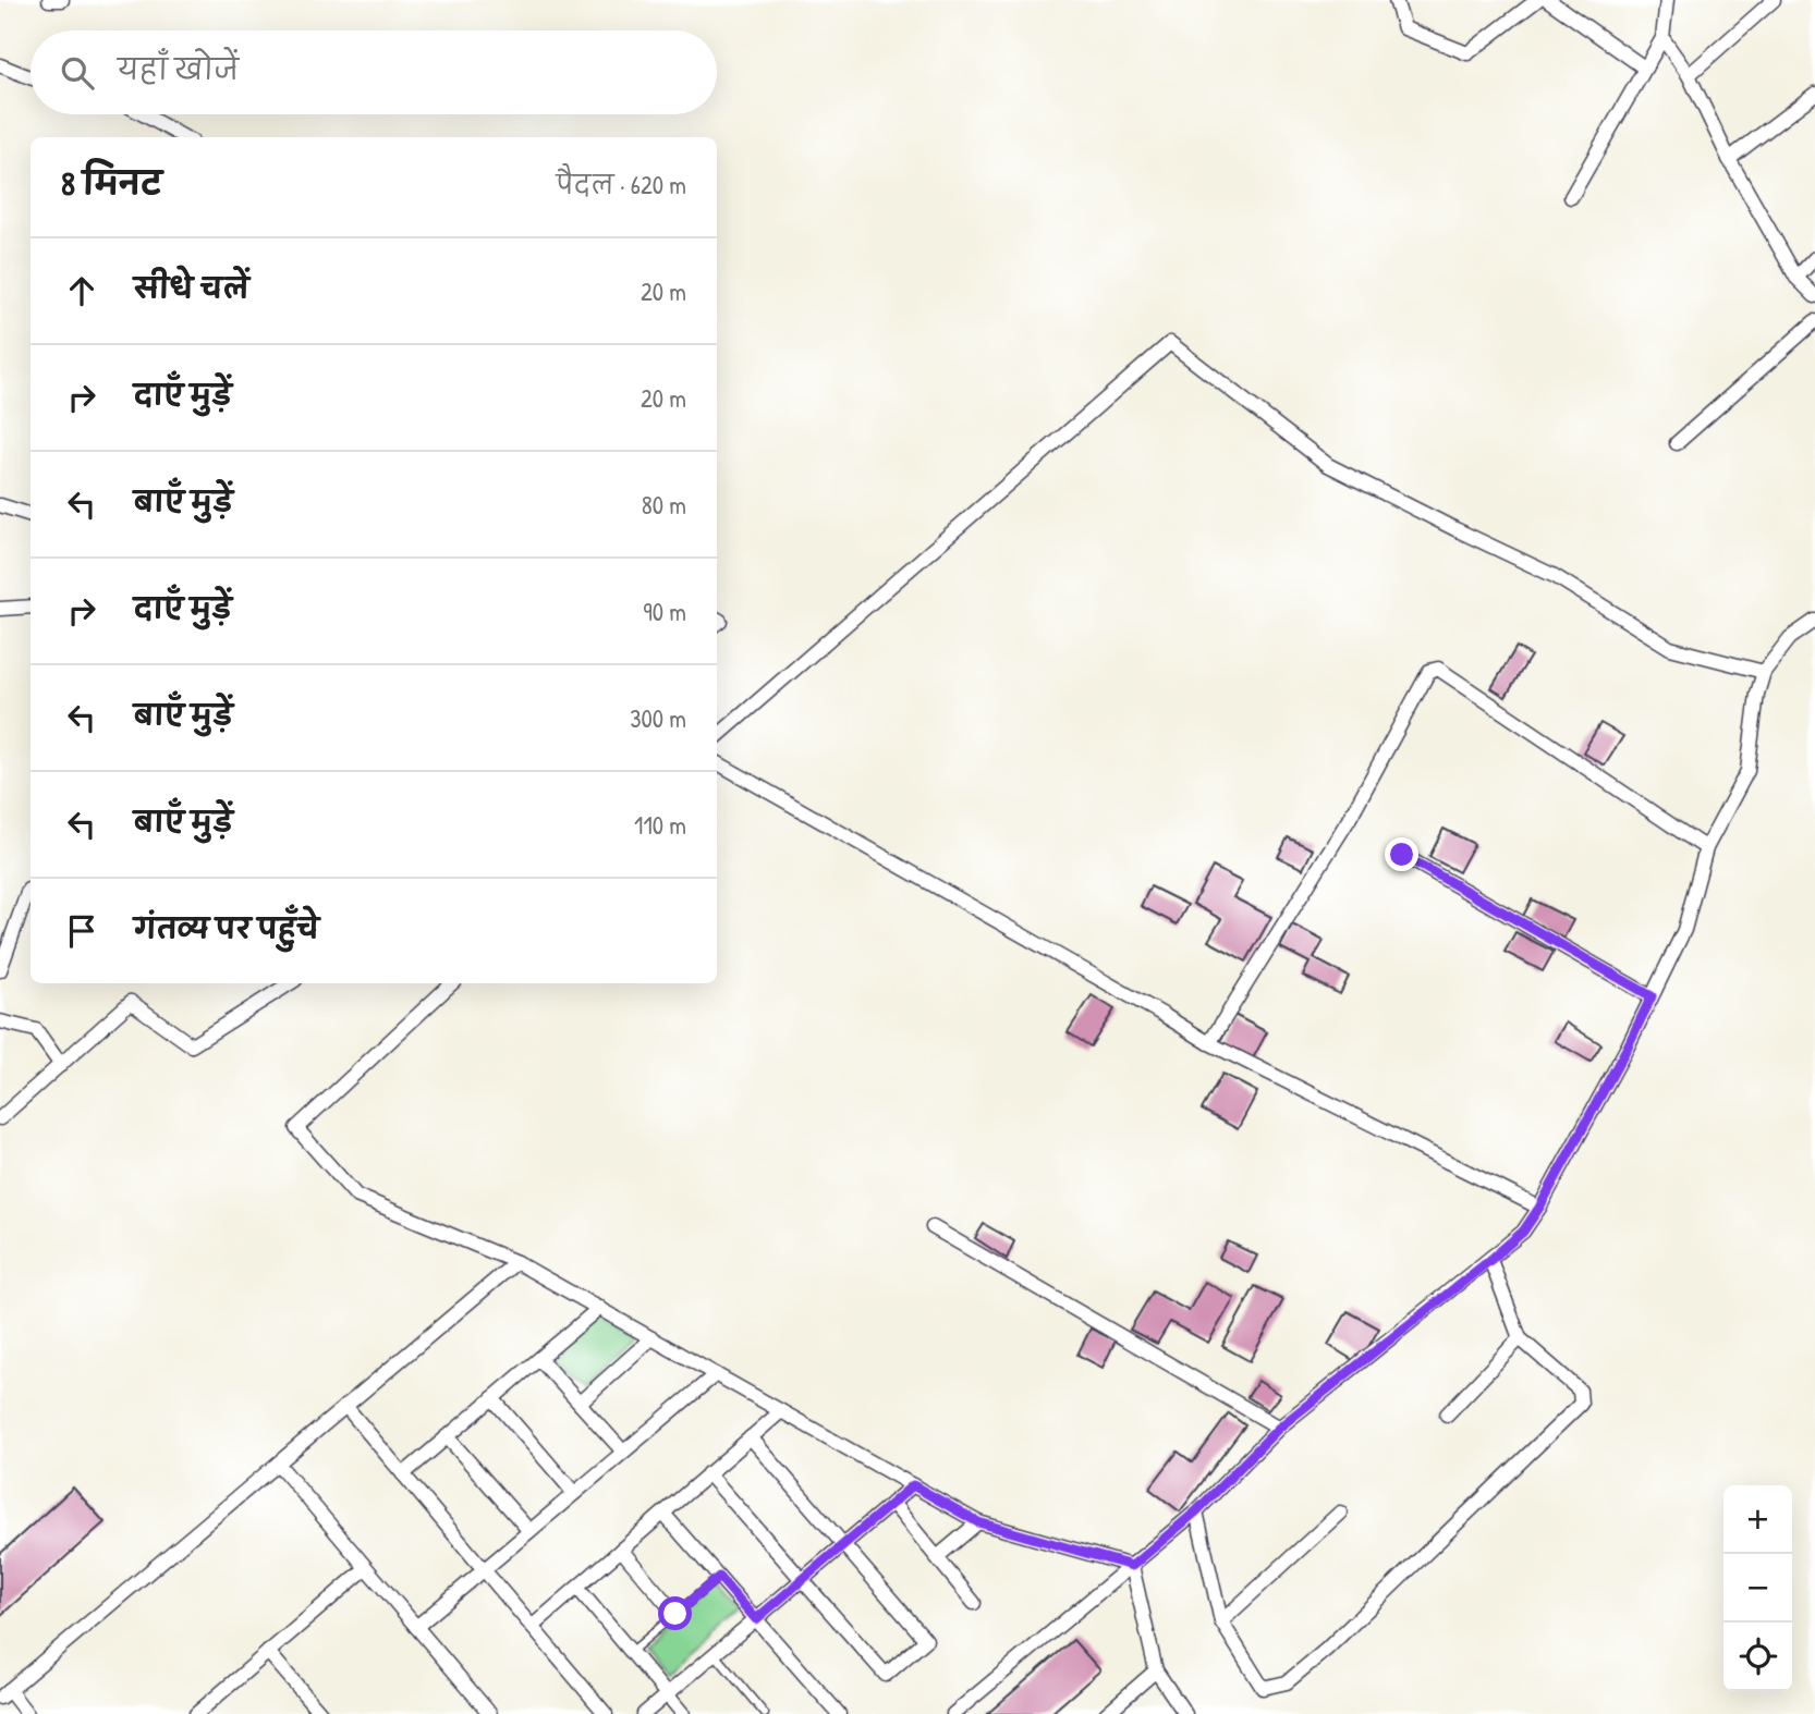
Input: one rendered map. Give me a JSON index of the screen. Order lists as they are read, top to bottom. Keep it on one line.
{"page":{"search":"यहाँ खोजें","heading":["8 मिनट","पैदल · 620 m"],"list":[["सीधे चलें","20 m"],["दाएँ मुड़ें","20 m"],["बाएँ मुड़ें","80 m"],["दाएँ मुड़ें","90 m"],["बाएँ मुड़ें","300 m"],["बाएँ मुड़ें","110 m"],"गंतव्य पर पहुँचे"],"map_buttons":["+","−"]}}
